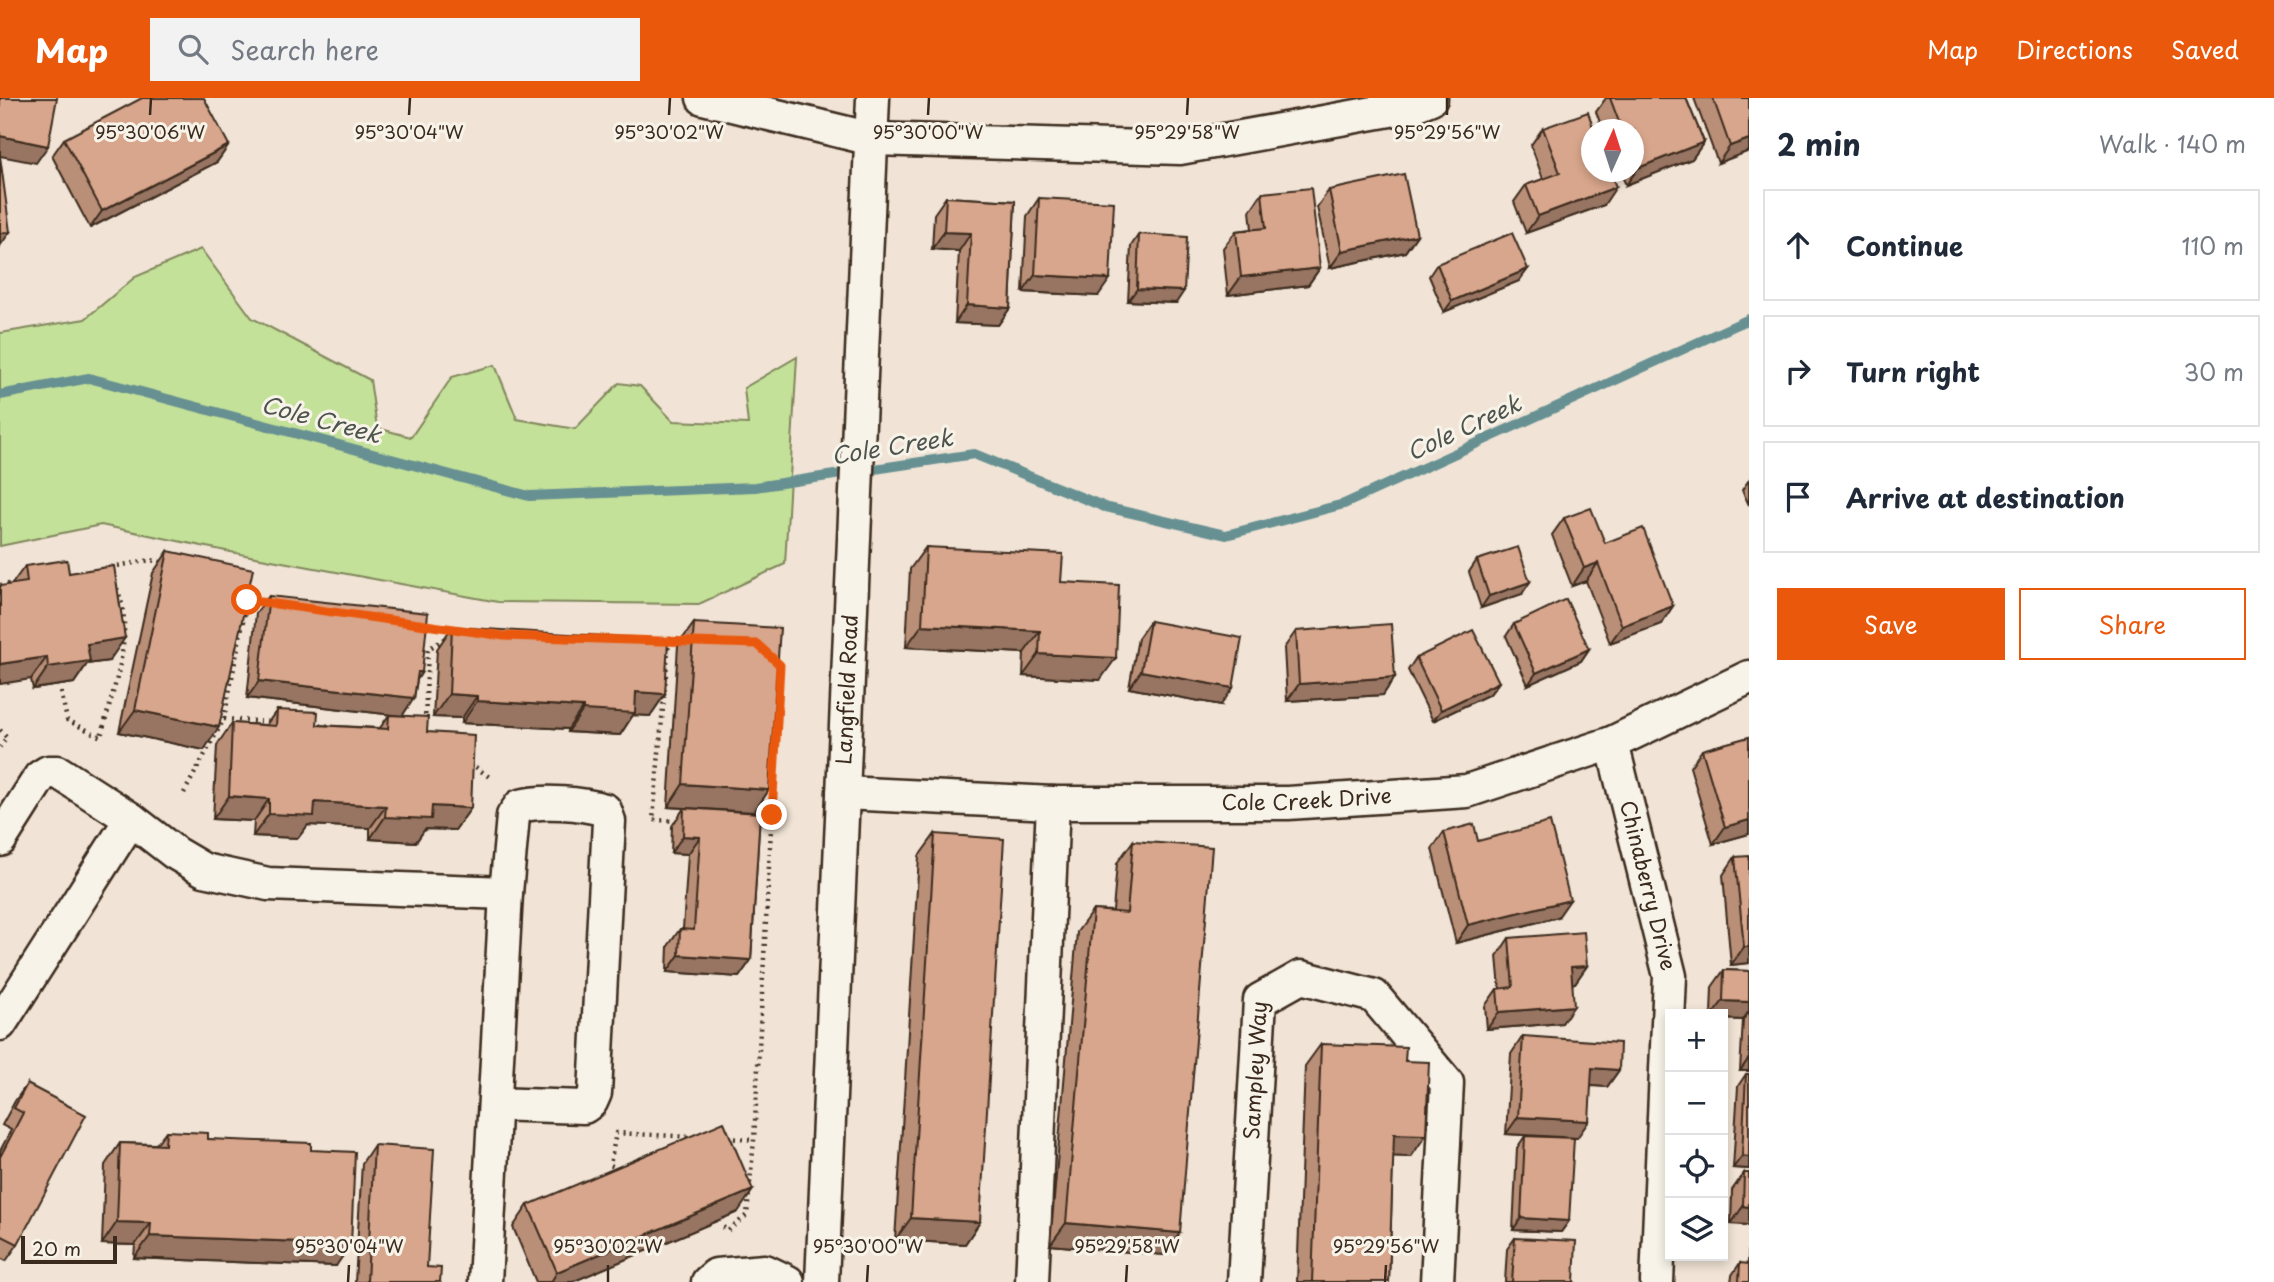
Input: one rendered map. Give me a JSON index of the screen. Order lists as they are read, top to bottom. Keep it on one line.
{"streets":{"street":["Langfield Road","Cole Creek Drive","Chinaberry Drive","Sampley Way"]},"crossings":[["Langfield Road","Cole Creek Drive"],["Cole Creek Drive","Chinaberry Drive"]],"water":["Cole Creek"],"scale_bar":"20 m","north":"top","page":{"header":"Map","search":"Search here","nav":["Map","Directions","Saved"],"heading":["2 min","Walk · 140 m"],"list":[["Continue","110 m"],["Turn right","30 m"],"Arrive at destination"],"buttons":["Save","Share"],"map_buttons":["+","−"],"scale":"20 m"},"coordinates":["95°30'06\"W","95°30'04\"W","95°30'02\"W","95°30'00\"W","95°29'58\"W","95°29'56\"W"]}
